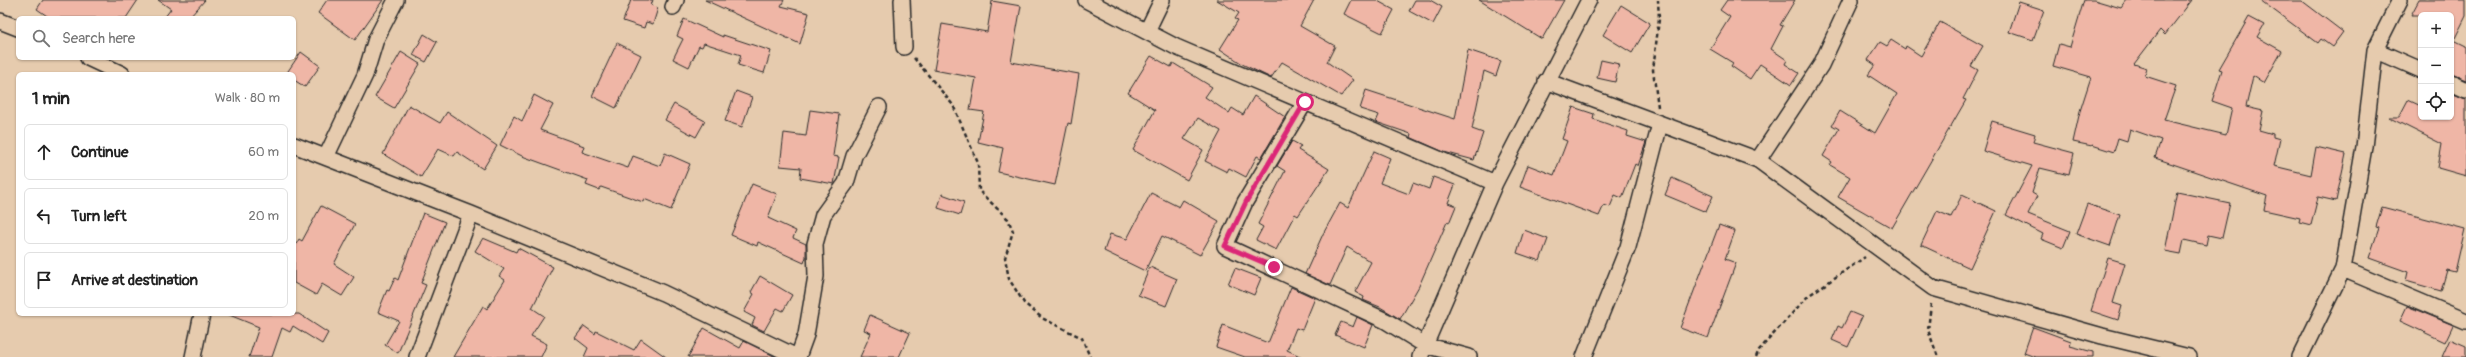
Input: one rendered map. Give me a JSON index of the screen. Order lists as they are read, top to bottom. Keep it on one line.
{"page":{"map_buttons":["+","−"],"search":"Search here","heading":["1 min","Walk · 80 m"],"list":[["Continue","60 m"],["Turn left","20 m"],"Arrive at destination"]}}
